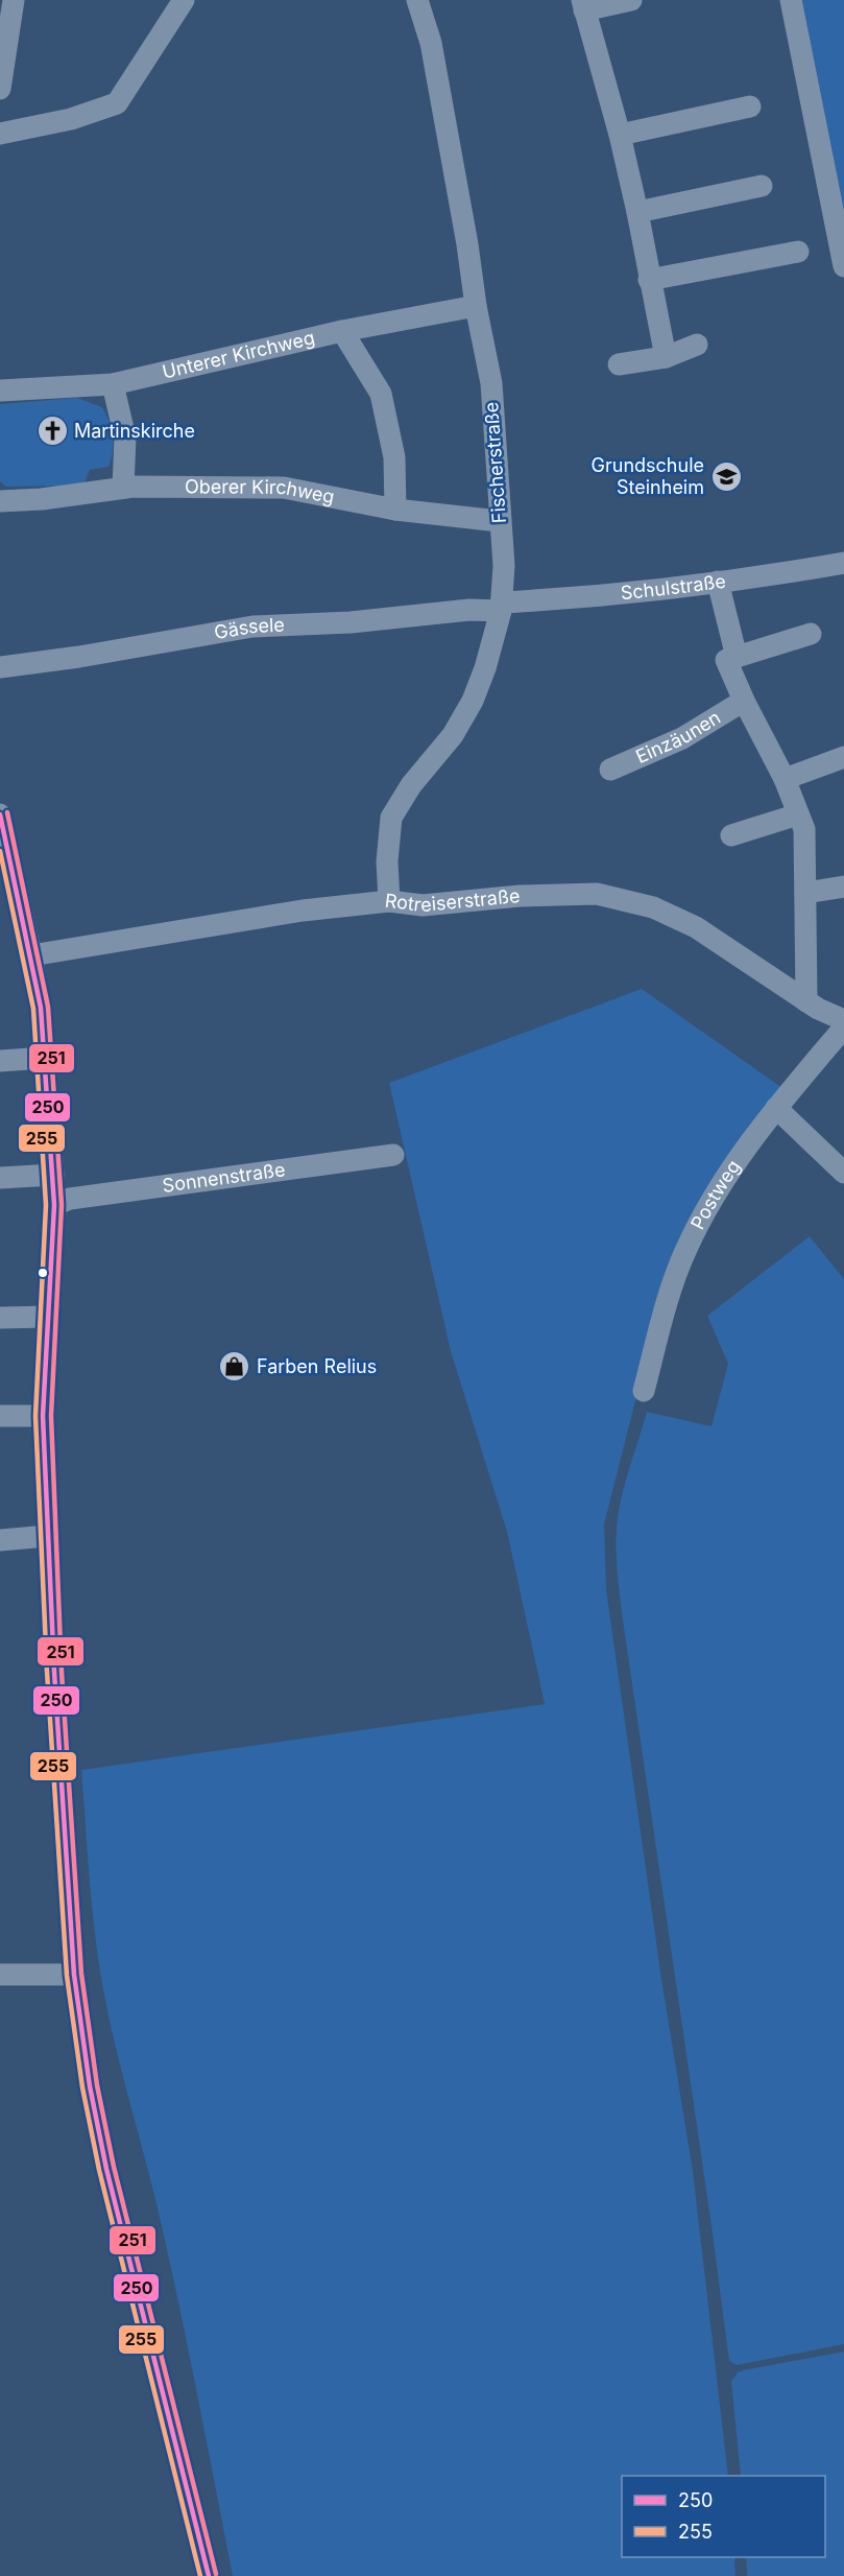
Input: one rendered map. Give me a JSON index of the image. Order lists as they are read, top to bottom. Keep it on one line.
{"streets":{"street":["Unterer Kirchweg","Fischerstraße","Oberer Kirchweg","Schulstraße","Gässele","Einzäunen","Rotreiserstraße","Sonnenstraße","Postweg"]},"crossings":[["Unterer Kirchweg","Fischerstraße"],["Fischerstraße","Oberer Kirchweg"],["Fischerstraße","Schulstraße"],["Fischerstraße","Gässele"],["Fischerstraße","Rotreiserstraße"],["Schulstraße","Gässele"]],"places":{"church":["Martinskirche"],"school or university":["Grundschule Steinheim"],"shop":["Farben Relius"]},"lines":["transit line 251","transit line 250","transit line 255"],"legend":["250","255"]}
